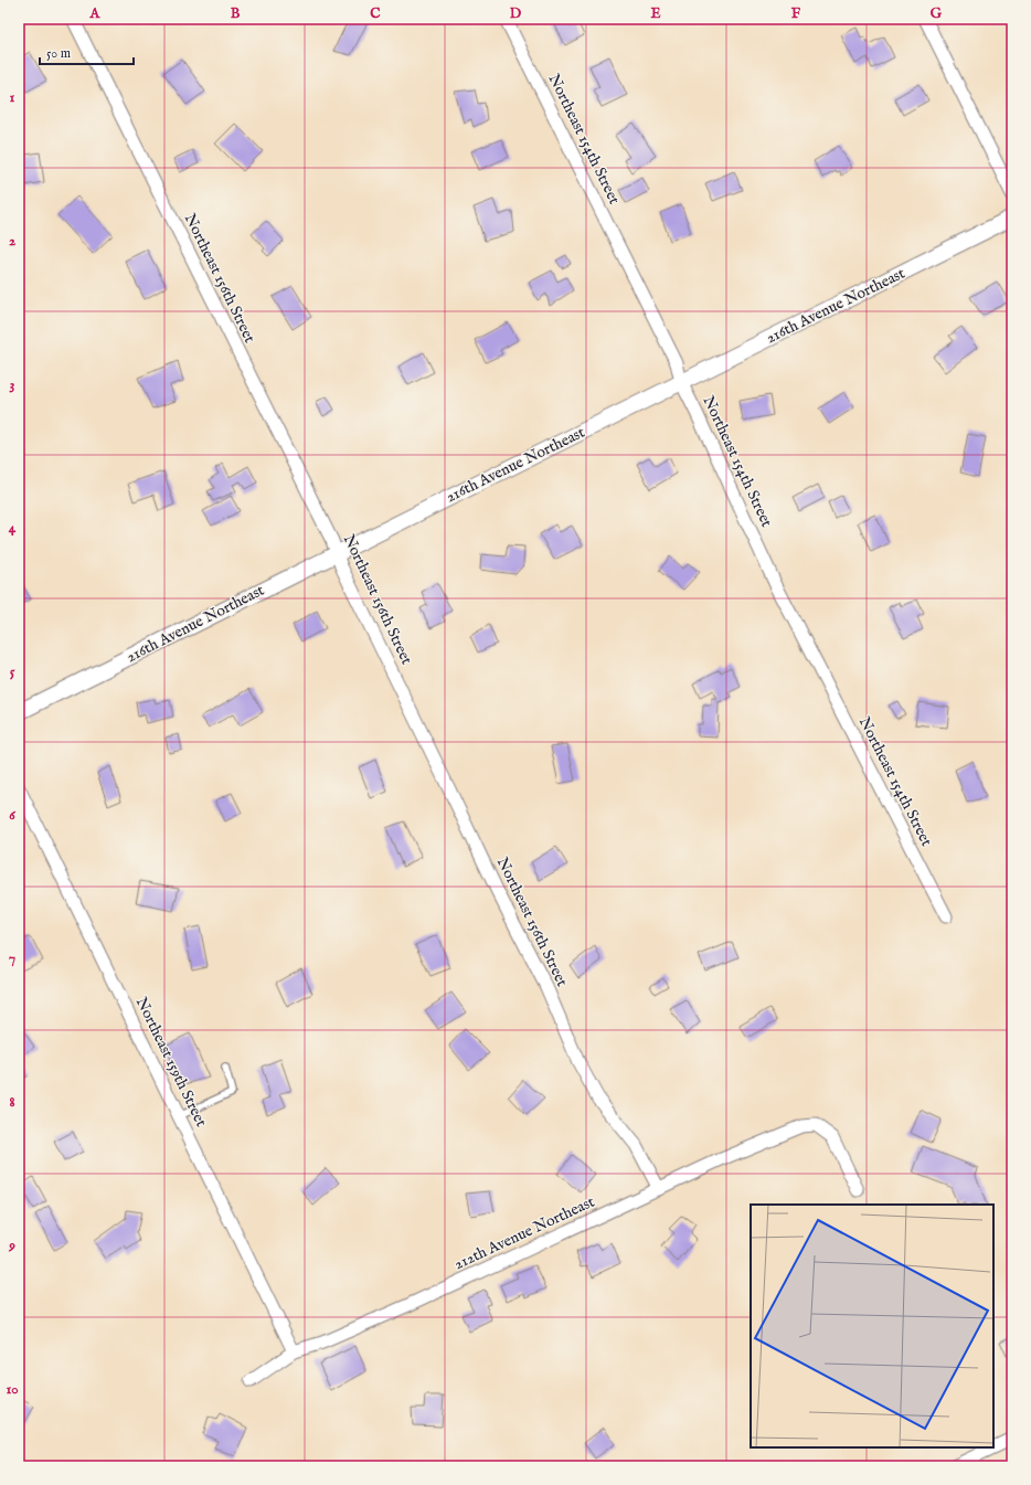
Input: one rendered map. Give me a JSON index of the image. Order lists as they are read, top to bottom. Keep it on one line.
{"streets":{"street":["Northeast 154th Street","Northeast 156th Street","216th Avenue Northeast","Northeast 159th Street","212th Avenue Northeast"]},"crossings":[["Northeast 154th Street","216th Avenue Northeast"],["Northeast 156th Street","216th Avenue Northeast"],["Northeast 156th Street","212th Avenue Northeast"],["Northeast 159th Street","212th Avenue Northeast"]],"scale_bar":"50 m","grid":{"columns":["A","B","C","D","E","F","G"],"rows":["1","2","3","4","5","6","7","8","9","10"]}}
